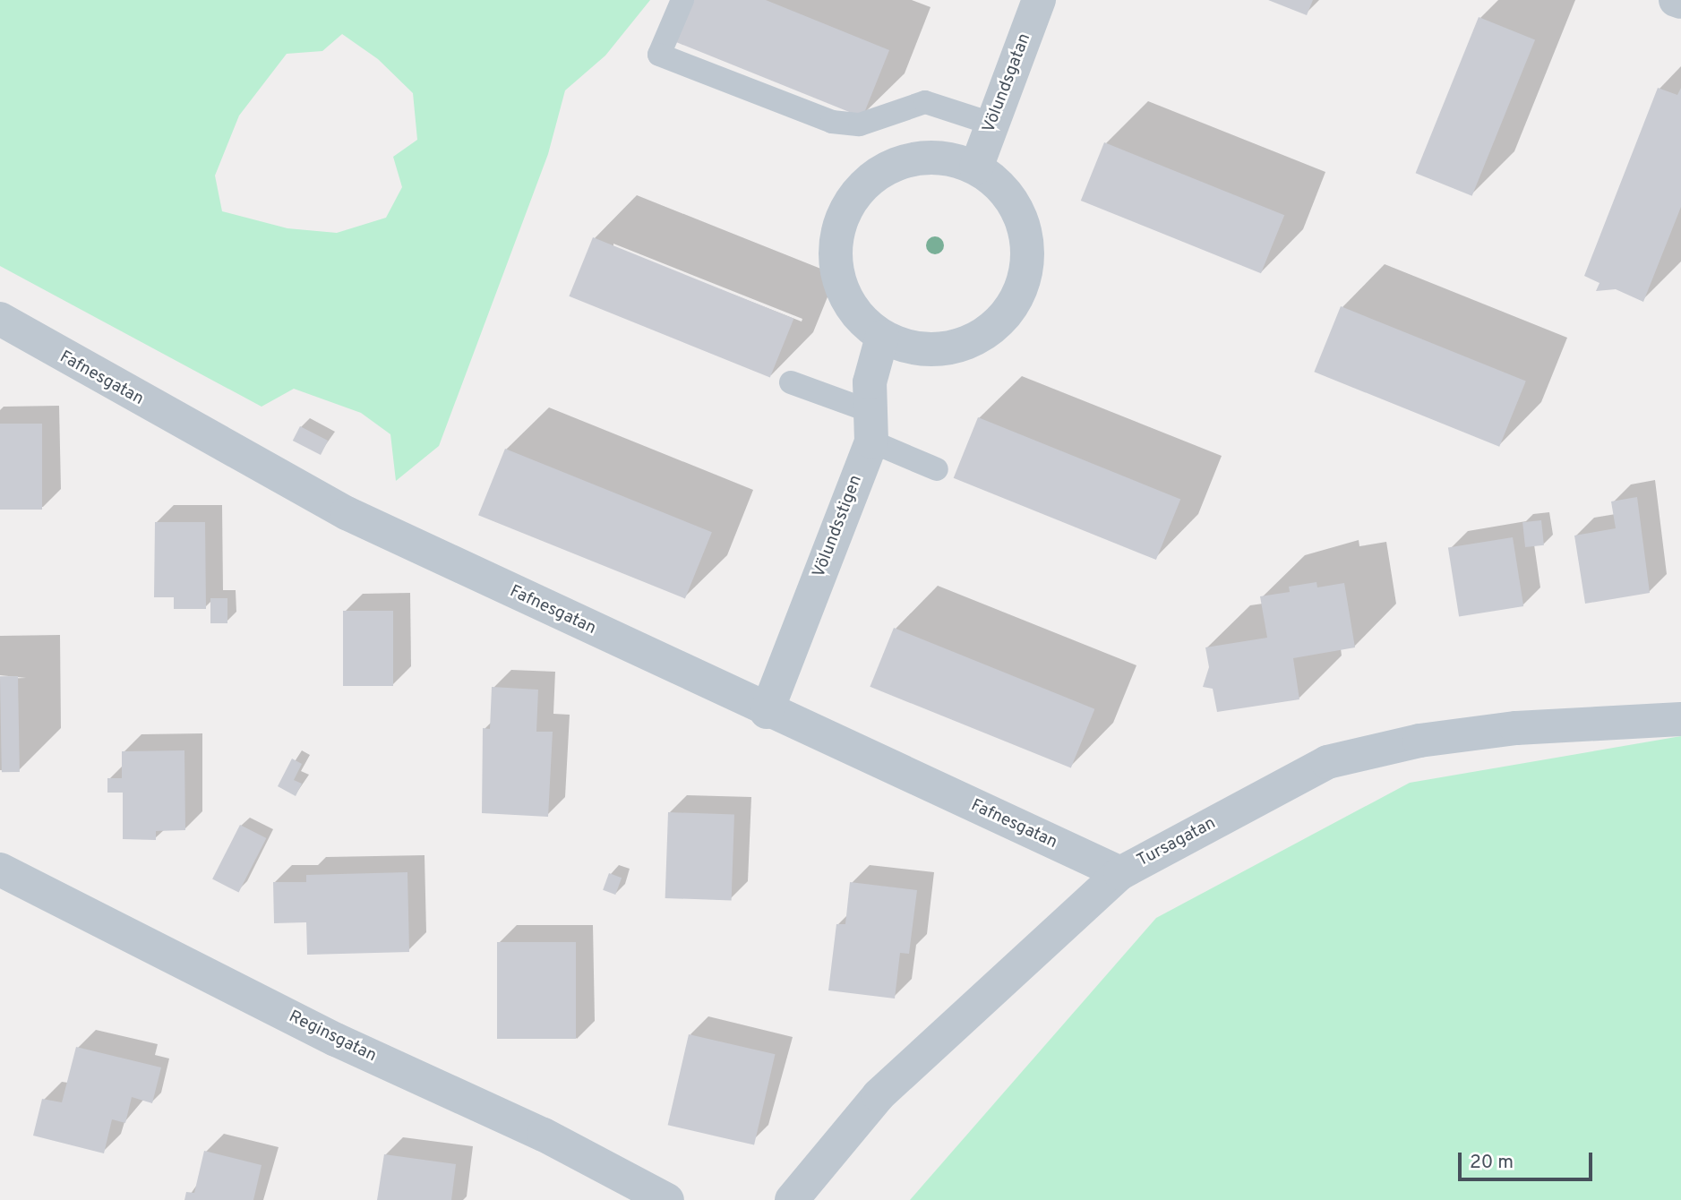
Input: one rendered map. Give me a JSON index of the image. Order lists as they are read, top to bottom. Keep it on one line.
{"streets":{"street":["Völundsgatan","Fafnesgatan","Völundsstigen","Tursagatan","Reginsgatan"]},"crossings":[["Völundsgatan","Völundsstigen"],["Fafnesgatan","Völundsstigen"],["Fafnesgatan","Tursagatan"]],"scale_bar":"20 m"}
